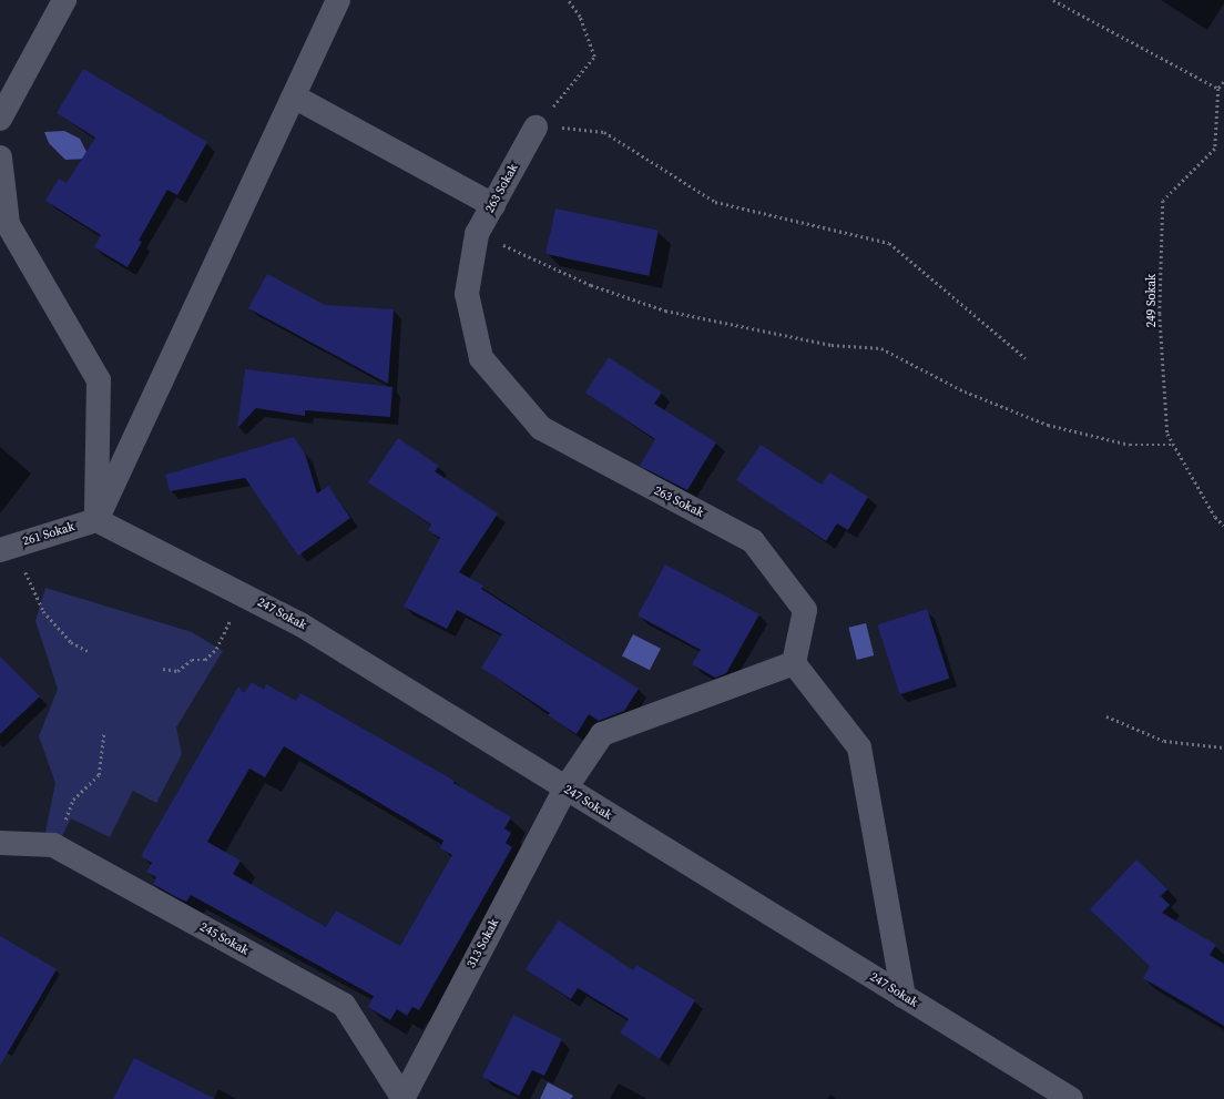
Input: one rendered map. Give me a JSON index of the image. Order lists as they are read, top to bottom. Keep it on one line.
{"streets":{"street":["263 Sokak","261 Sokak","247 Sokak","245 Sokak","313 Sokak"],"path":["249 Sokak"]},"crossings":[["261 Sokak","247 Sokak"],["247 Sokak","313 Sokak"],["245 Sokak","313 Sokak"]]}
